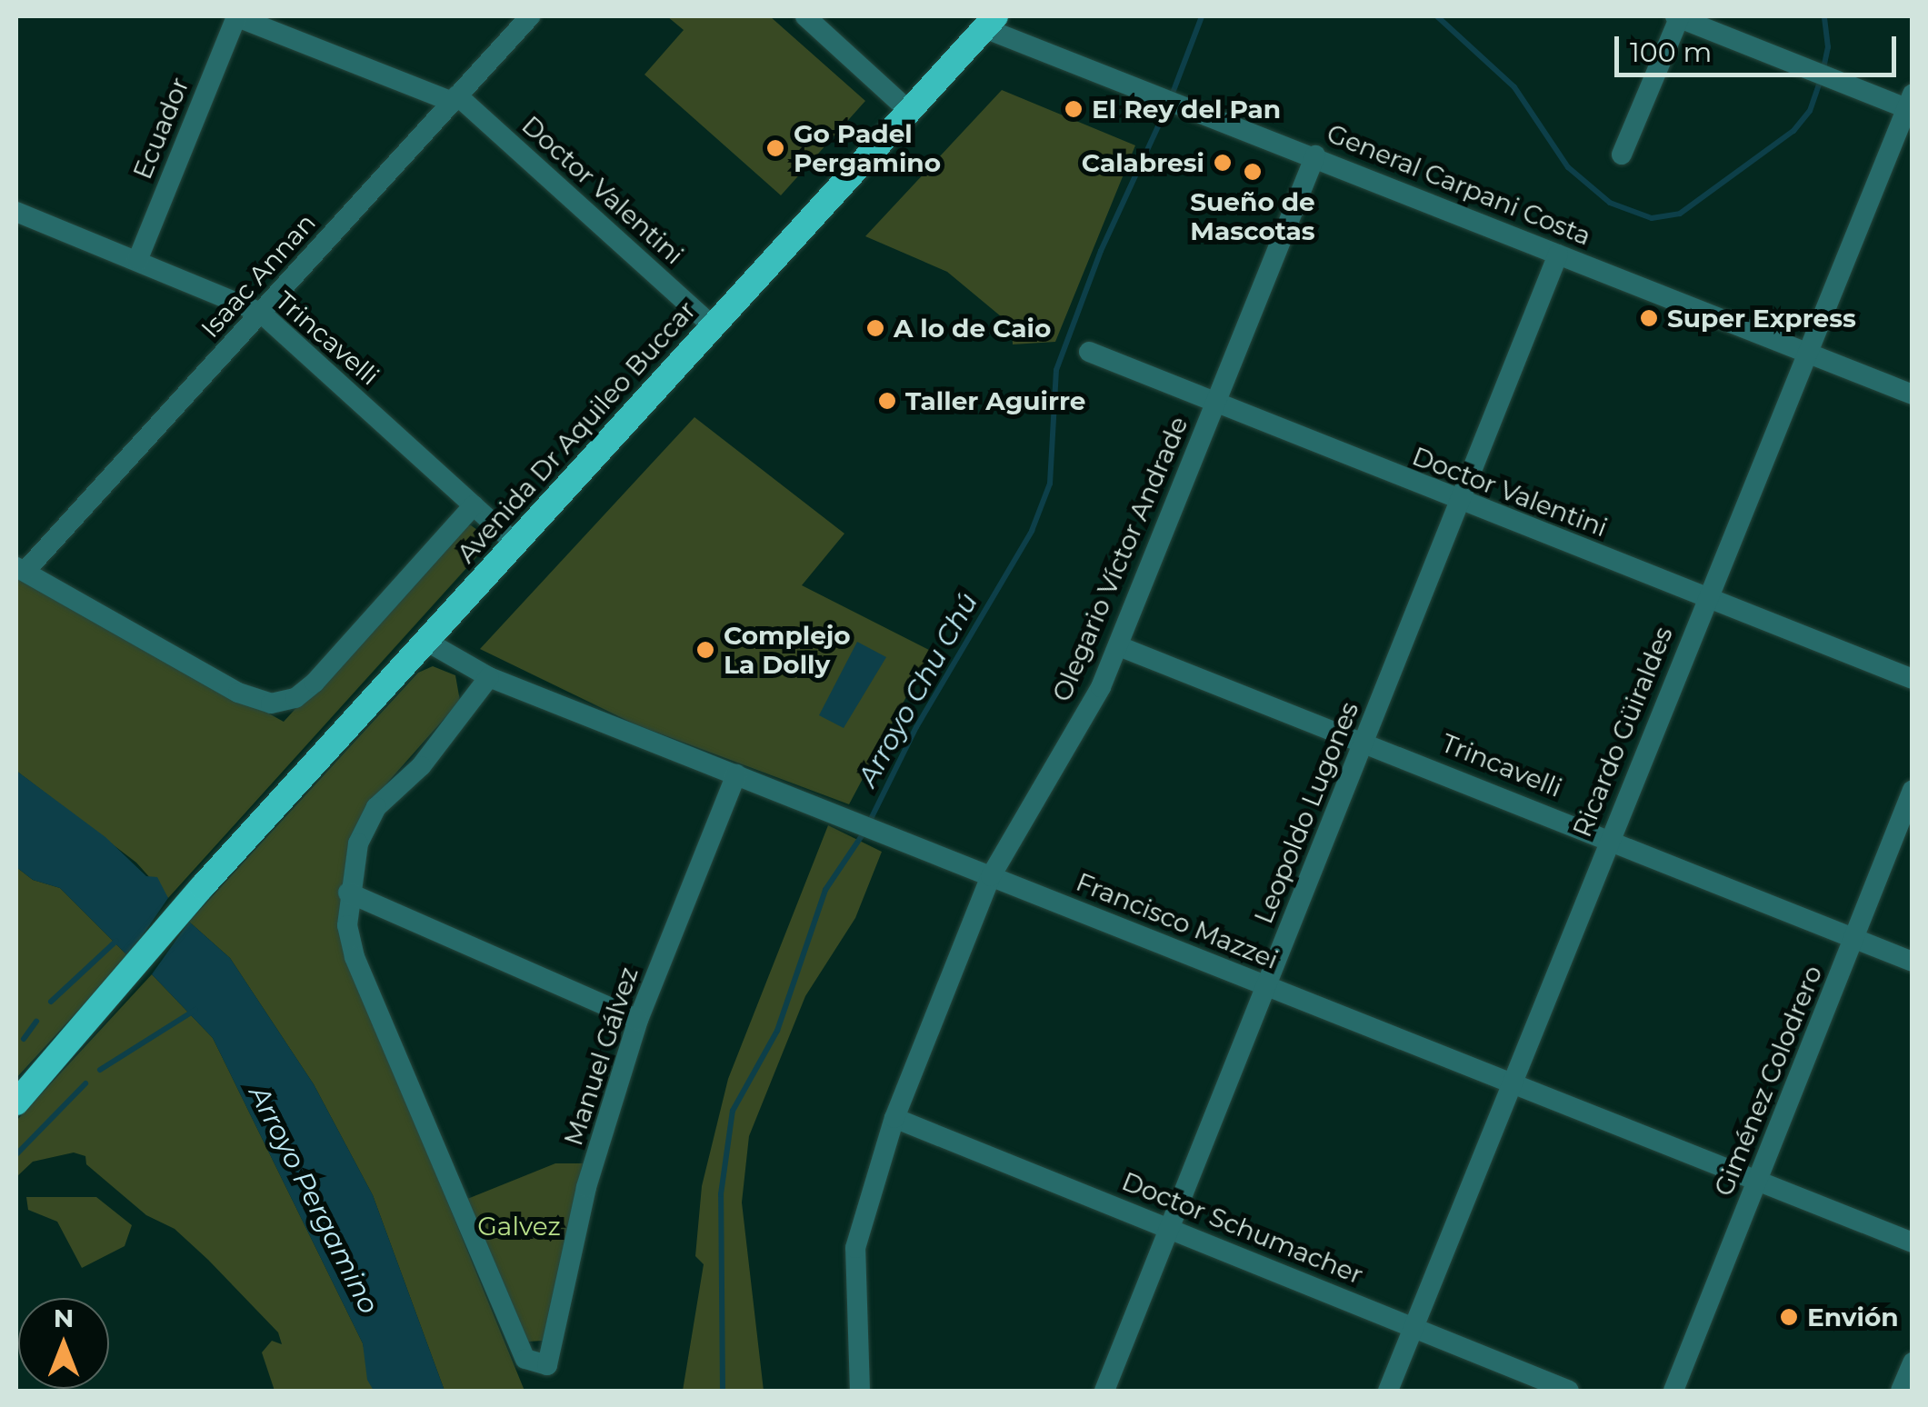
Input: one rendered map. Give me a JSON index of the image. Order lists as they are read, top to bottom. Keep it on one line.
{"streets":{"highway":["Avenida Dr Aquileo Buccar"],"street":["Ecuador","General Carpani Costa","Doctor Valentini","Isaac Annan","Trincavelli","Olegario Víctor Andrade","Ricardo Güiraldes","Leopoldo Lugones","Francisco Mazzei","Manuel Gálvez","Giménez Colodrero","Doctor Schumacher"]},"crossings":[["Ecuador","Doctor Valentini"],["Ecuador","Trincavelli"],["General Carpani Costa","Avenida Dr Aquileo Buccar"],["General Carpani Costa","Olegario Víctor Andrade"],["General Carpani Costa","Ricardo Güiraldes"],["General Carpani Costa","Leopoldo Lugones"],["Doctor Valentini","Isaac Annan"],["Doctor Valentini","Avenida Dr Aquileo Buccar"],["Doctor Valentini","Olegario Víctor Andrade"],["Doctor Valentini","Ricardo Güiraldes"],["Doctor Valentini","Leopoldo Lugones"],["Isaac Annan","Trincavelli"],["Trincavelli","Avenida Dr Aquileo Buccar"],["Trincavelli","Olegario Víctor Andrade"],["Trincavelli","Ricardo Güiraldes"],["Trincavelli","Leopoldo Lugones"],["Trincavelli","Giménez Colodrero"],["Avenida Dr Aquileo Buccar","Francisco Mazzei"],["Olegario Víctor Andrade","Francisco Mazzei"],["Olegario Víctor Andrade","Doctor Schumacher"],["Ricardo Güiraldes","Francisco Mazzei"],["Ricardo Güiraldes","Doctor Schumacher"],["Leopoldo Lugones","Francisco Mazzei"],["Leopoldo Lugones","Doctor Schumacher"],["Francisco Mazzei","Manuel Gálvez"],["Francisco Mazzei","Giménez Colodrero"]],"water":["Arroyo Chu Chú","Arroyo Pergamino"],"parks":["Galvez"],"places":["El Rey del Pan","Go Padel Pergamino","Calabresi","Sueño de Mascotas","Super Express","A lo de Caio","Taller Aguirre","Complejo La Dolly","Envión"],"scale_bar":"100 m","north":"top"}
